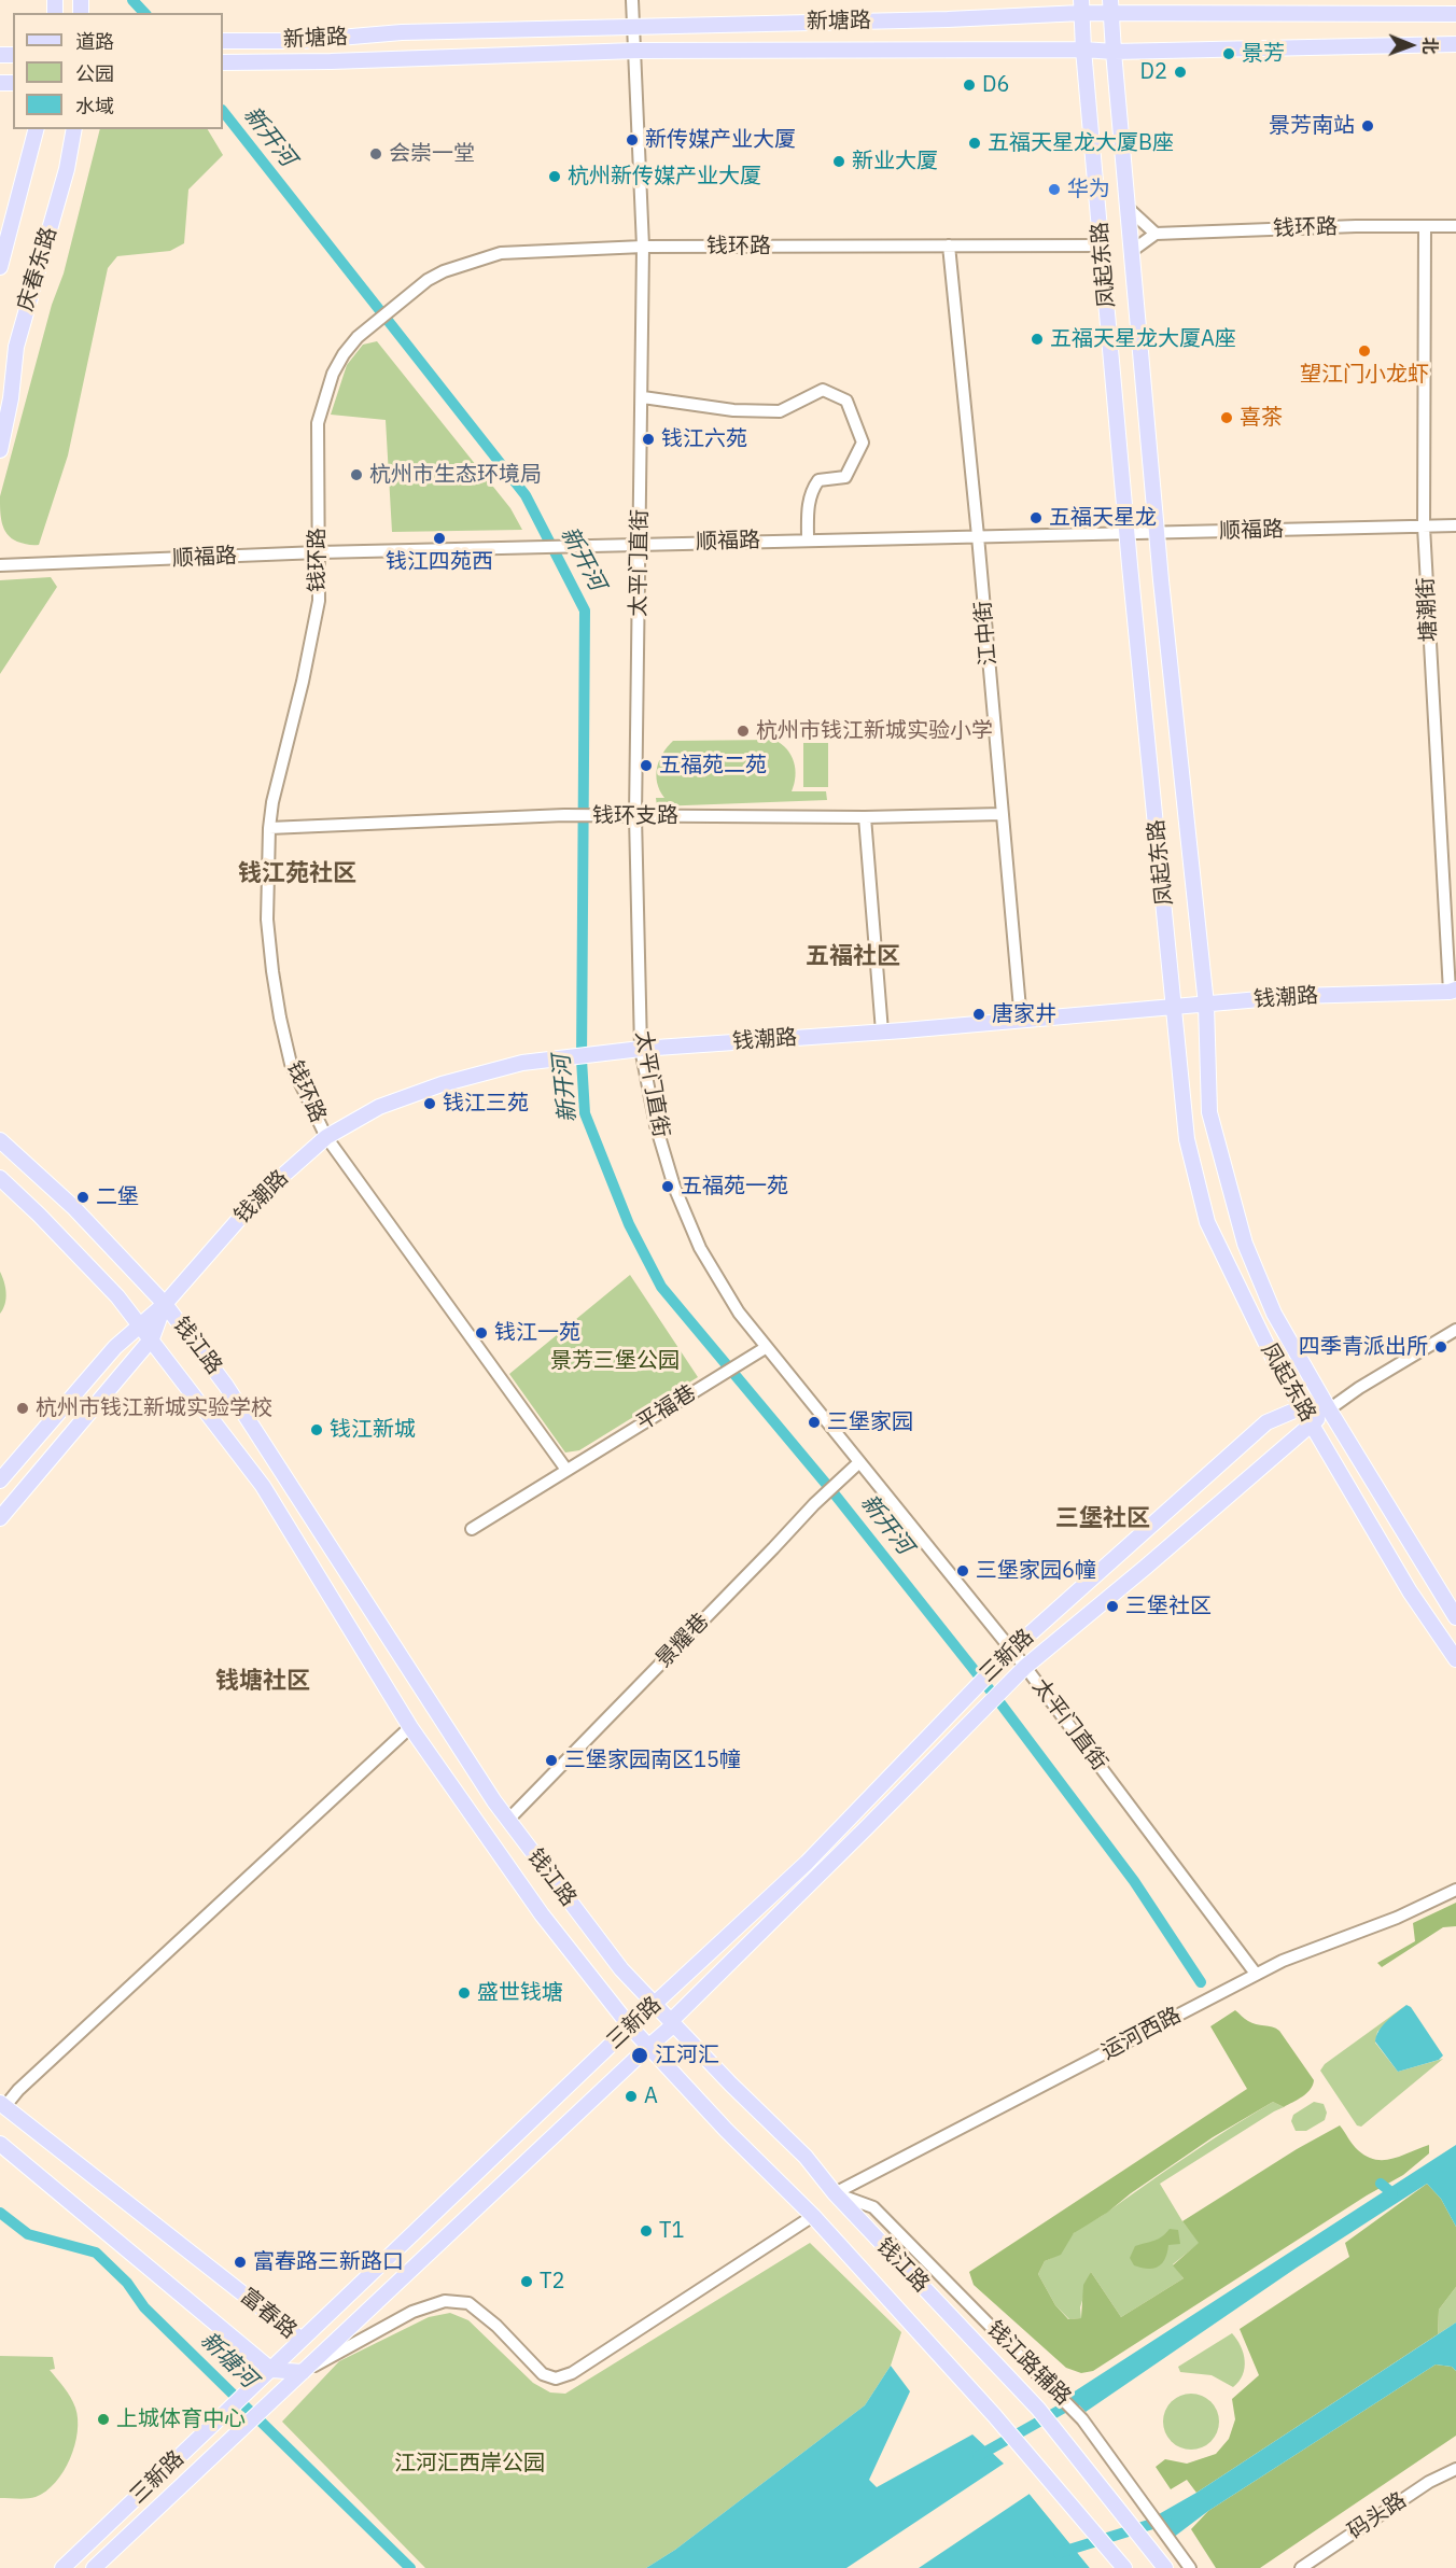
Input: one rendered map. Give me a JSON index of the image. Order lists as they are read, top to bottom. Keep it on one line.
{"streets":{"main road":["新塘路","凤起东路","庆春东路","钱潮路","钱江路","三新路","富春路"],"street":["钱环路","顺福路","太平门直街","塘潮街","江中街","钱环支路","平福巷","景耀巷","运河西路","钱江路辅路","码头路"]},"crossings":[["新塘路","凤起东路"],["新塘路","太平门直街"],["钱环路","凤起东路"],["钱环路","顺福路"],["钱环路","太平门直街"],["钱环路","塘潮街"],["钱环路","江中街"],["钱环路","钱环支路"],["钱环路","钱潮路"],["钱环路","平福巷"],["凤起东路","顺福路"],["凤起东路","钱潮路"],["凤起东路","三新路"],["顺福路","太平门直街"],["顺福路","塘潮街"],["顺福路","江中街"],["太平门直街","钱环支路"],["太平门直街","钱潮路"],["太平门直街","平福巷"],["太平门直街","景耀巷"],["太平门直街","三新路"],["太平门直街","运河西路"],["塘潮街","钱潮路"],["江中街","钱环支路"],["江中街","钱潮路"],["钱潮路","钱江路"],["钱江路","景耀巷"],["钱江路","三新路"],["钱江路","运河西路"],["钱江路","钱江路辅路"],["三新路","富春路"],["运河西路","钱江路辅路"]],"districts":["钱江苑社区","五福社区","三堡社区","钱塘社区"],"water":["新开河","新塘河"],"parks":["景芳三堡公园","江河汇西岸公园"],"places":["景芳","D2","D6","景芳南站","新传媒产业大厦","五福天星龙大厦B座","会崇一堂","新业大厦","杭州新传媒产业大厦","华为","五福天星龙大厦A座","望江门小龙虾","喜茶","钱江六苑","杭州市生态环境局","五福天星龙","钱江四苑西","杭州市钱江新城实验小学","五福苑二苑","唐家井","钱江三苑","五福苑一苑","二堡","钱江一苑","四季青派出所","杭州市钱江新城实验学校","三堡家园","钱江新城","三堡家园6幢","三堡社区","三堡家园南区15幢","盛世钱塘","江河汇","A","T1","富春路三新路口","T2","上城体育中心"],"legend":["道路","公园","水域"],"north":"right"}
